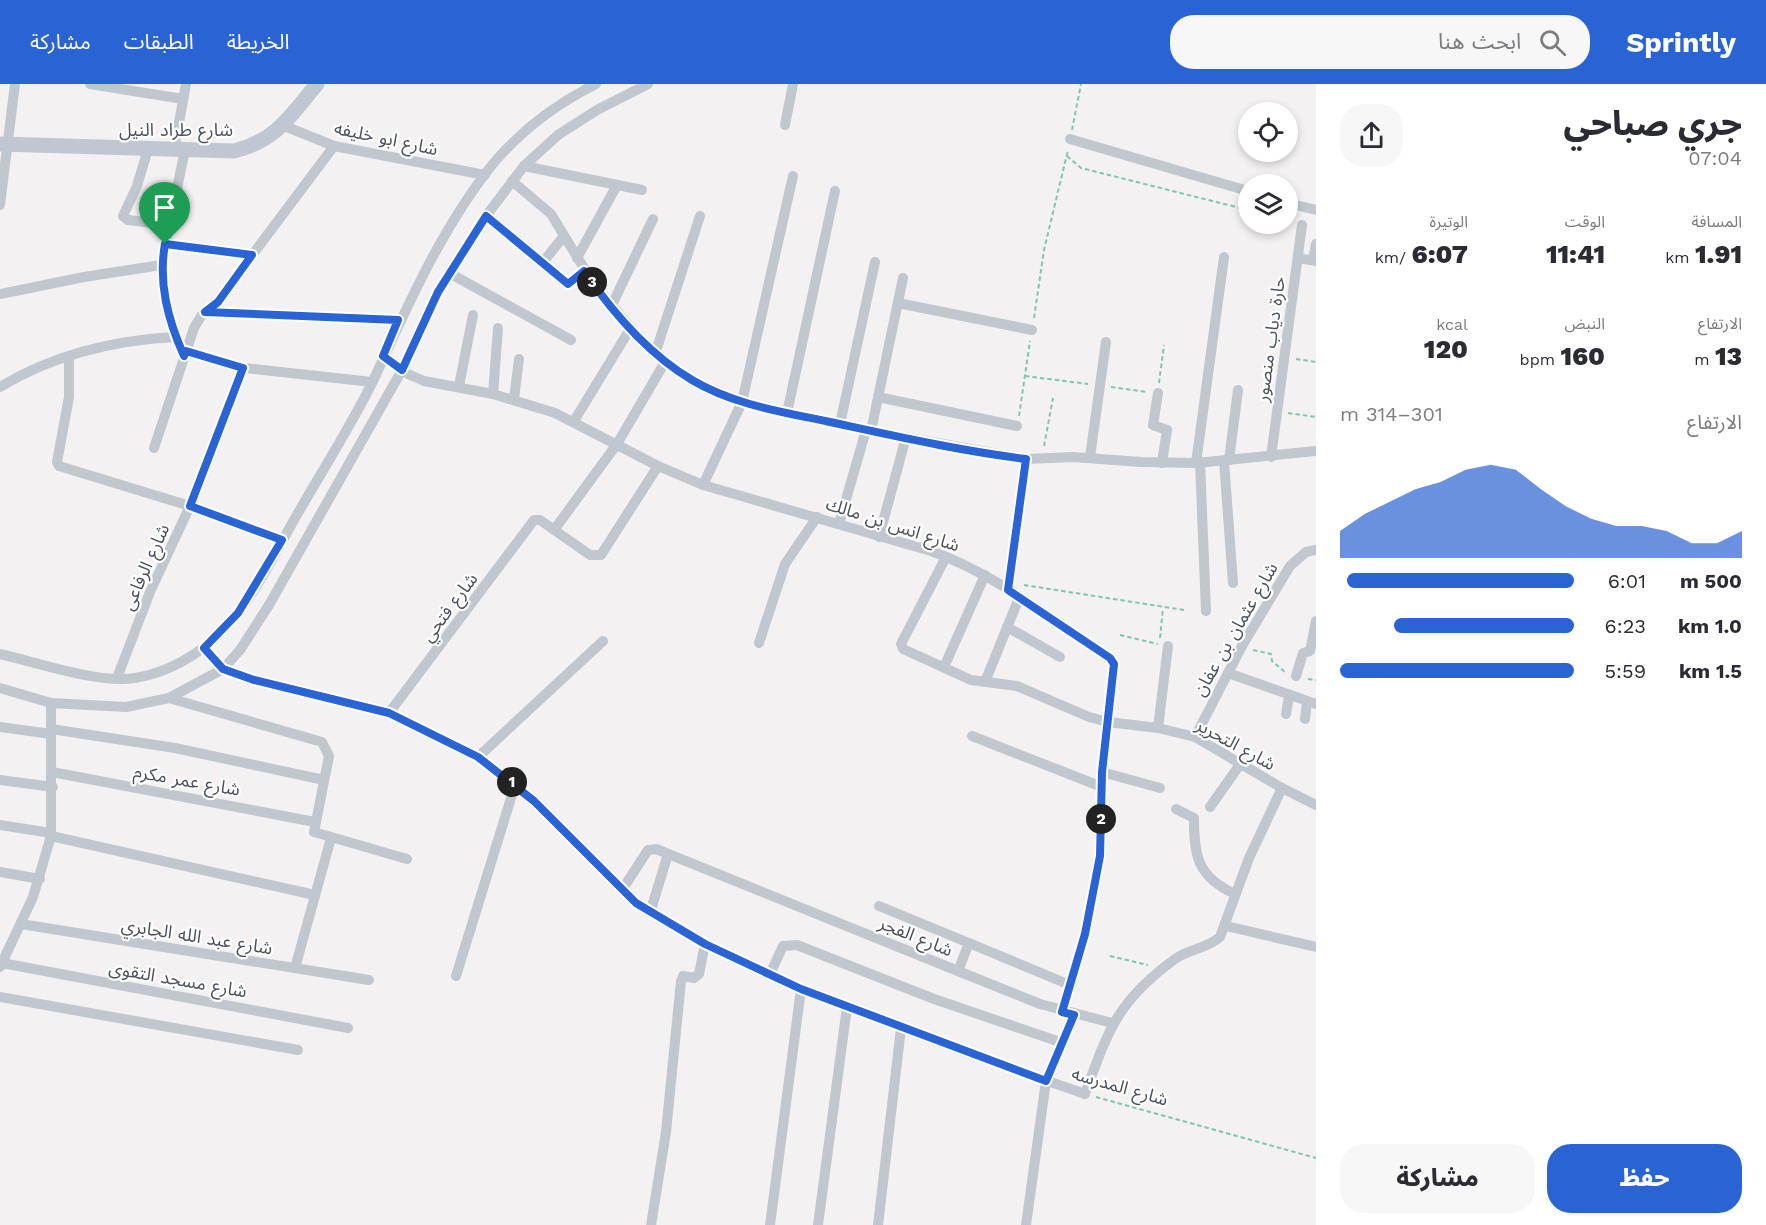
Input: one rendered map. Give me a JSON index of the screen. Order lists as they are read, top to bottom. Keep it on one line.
{"streets":{"street":["شارع طراد النيل","شارع ابو خليفه","حارة دياب منصور","شارع انس بن مالك","شارع الرفاعى","شارع فتحي","شارع عثمان بن عفان","شارع التحرير","شارع عمر مكرم","شارع عبد الله الجابري","شارع الفجر","شارع مسجد التقوى","شارع المدرسه"]},"crossings":[["شارع طراد النيل","شارع ابو خليفه"],["شارع انس بن مالك","شارع التحرير"],["شارع انس بن مالك","شارع الفجر"],["شارع فتحي","شارع المدرسه"],["شارع عثمان بن عفان","شارع التحرير"]],"page":{"header":"Sprintly","search":"ابحث هنا","nav":["الخريطة","الطبقات","مشاركة"],"heading":["جري صباحي","07:04"],"stats":[["المسافة","1.91 km"],["الوقت","11:41"],["الوتيرة","6:07 /km"],["الارتفاع","13 m"],["النبض","160 bpm"],["kcal","120"]],"pins":["3","1","2"],"chart":["الارتفاع","301–314 m"],"list":[{"name":"500 m","note":"6:01"},{"name":"1.0 km","note":"6:23"},{"name":"1.5 km","note":"5:59"}],"buttons":["حفظ","مشاركة"]}}
